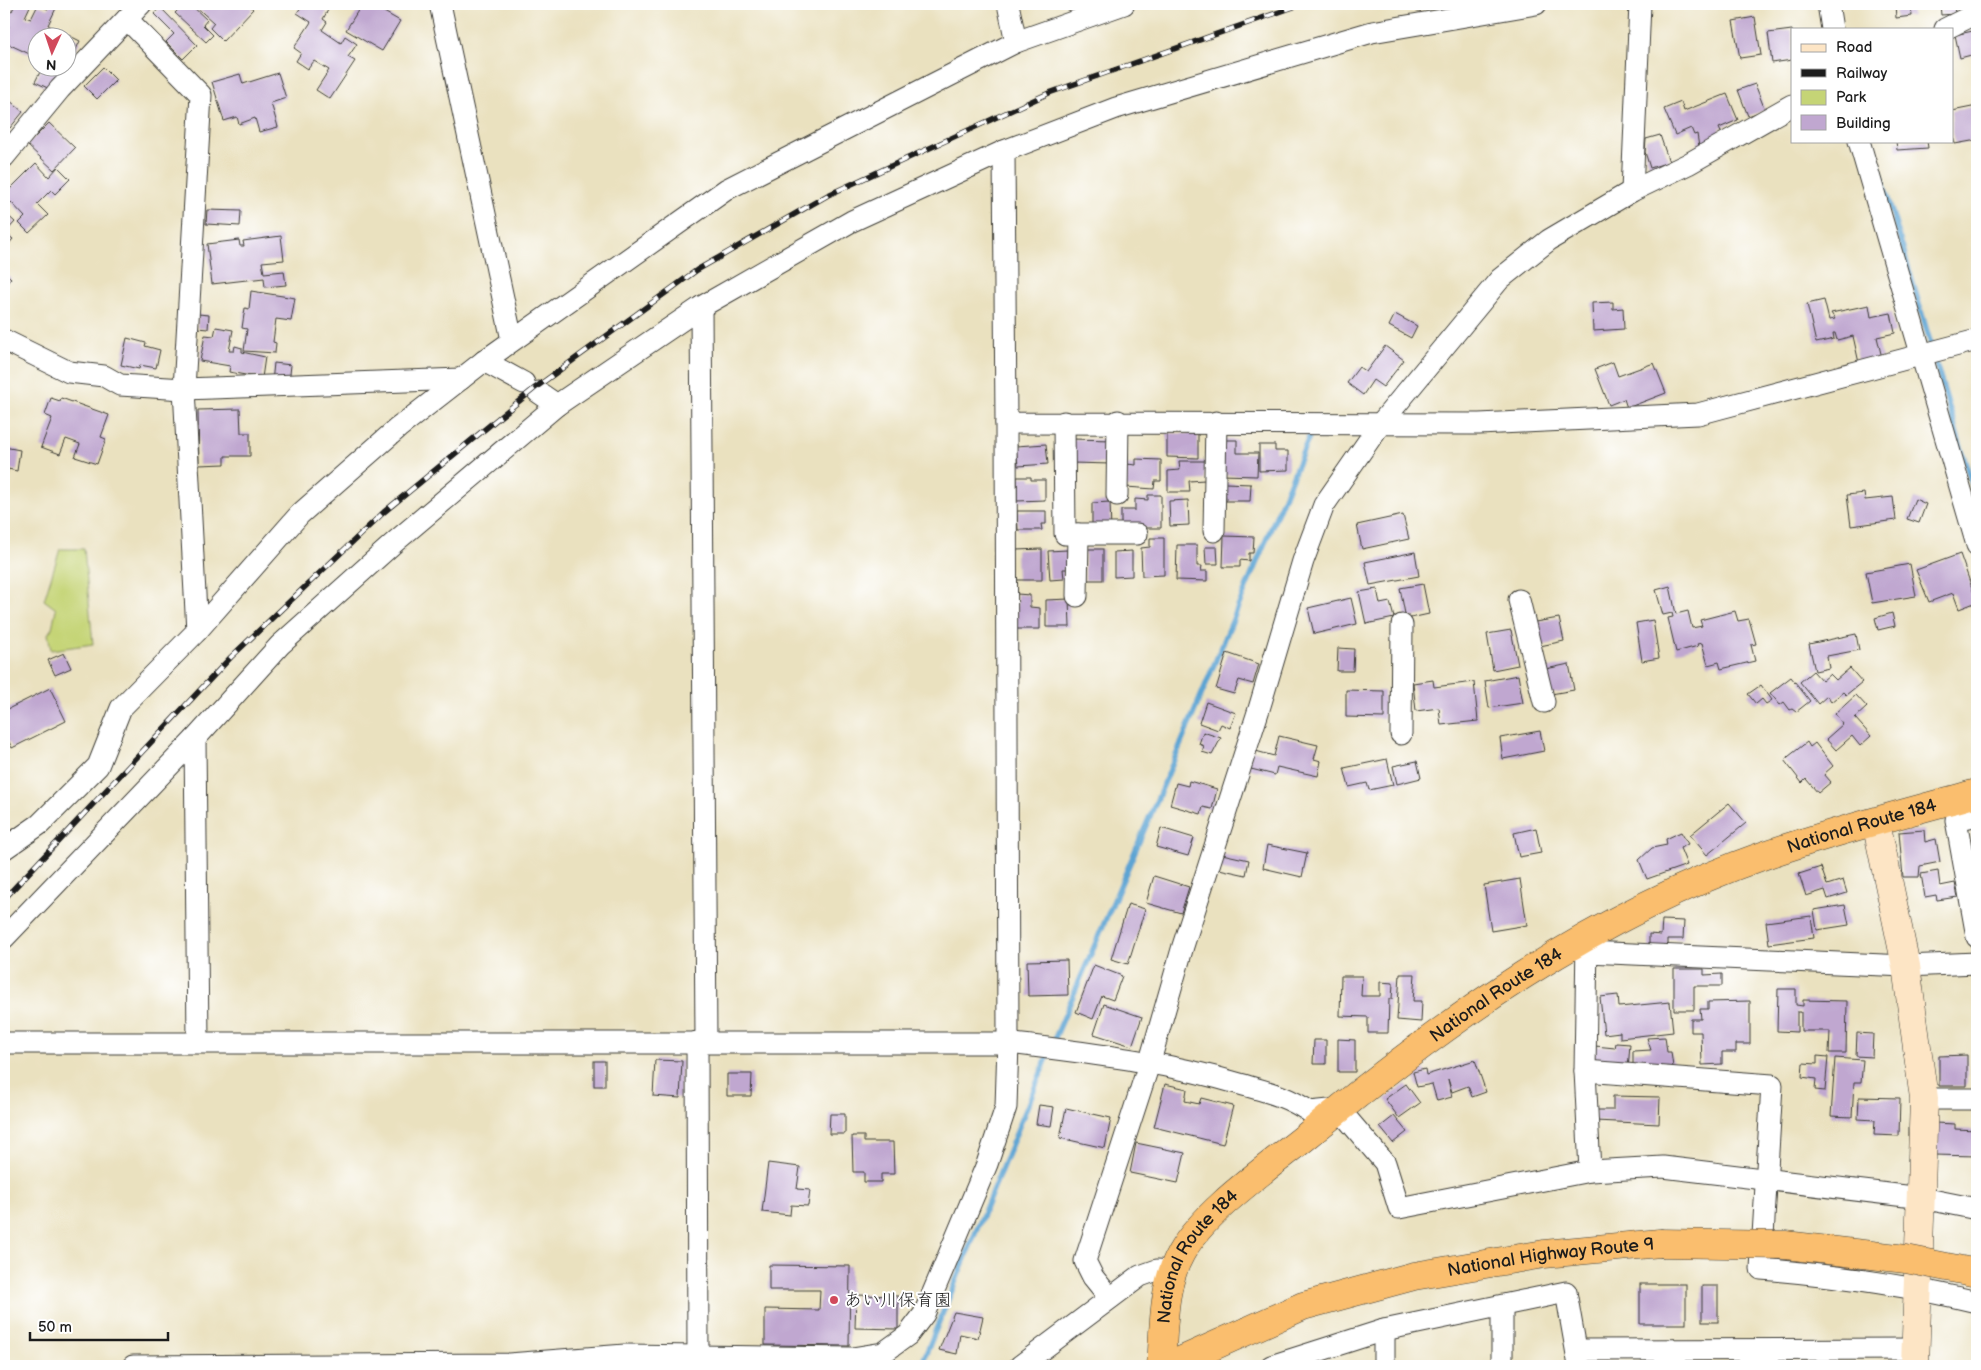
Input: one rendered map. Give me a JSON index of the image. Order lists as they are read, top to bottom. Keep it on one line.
{"streets":{"highway":["National Route 184","National Highway Route 9"]},"places":["あい川保育園"],"legend":["Road","Railway","Park","Building"],"scale_bar":"50 m","north":"bottom"}
